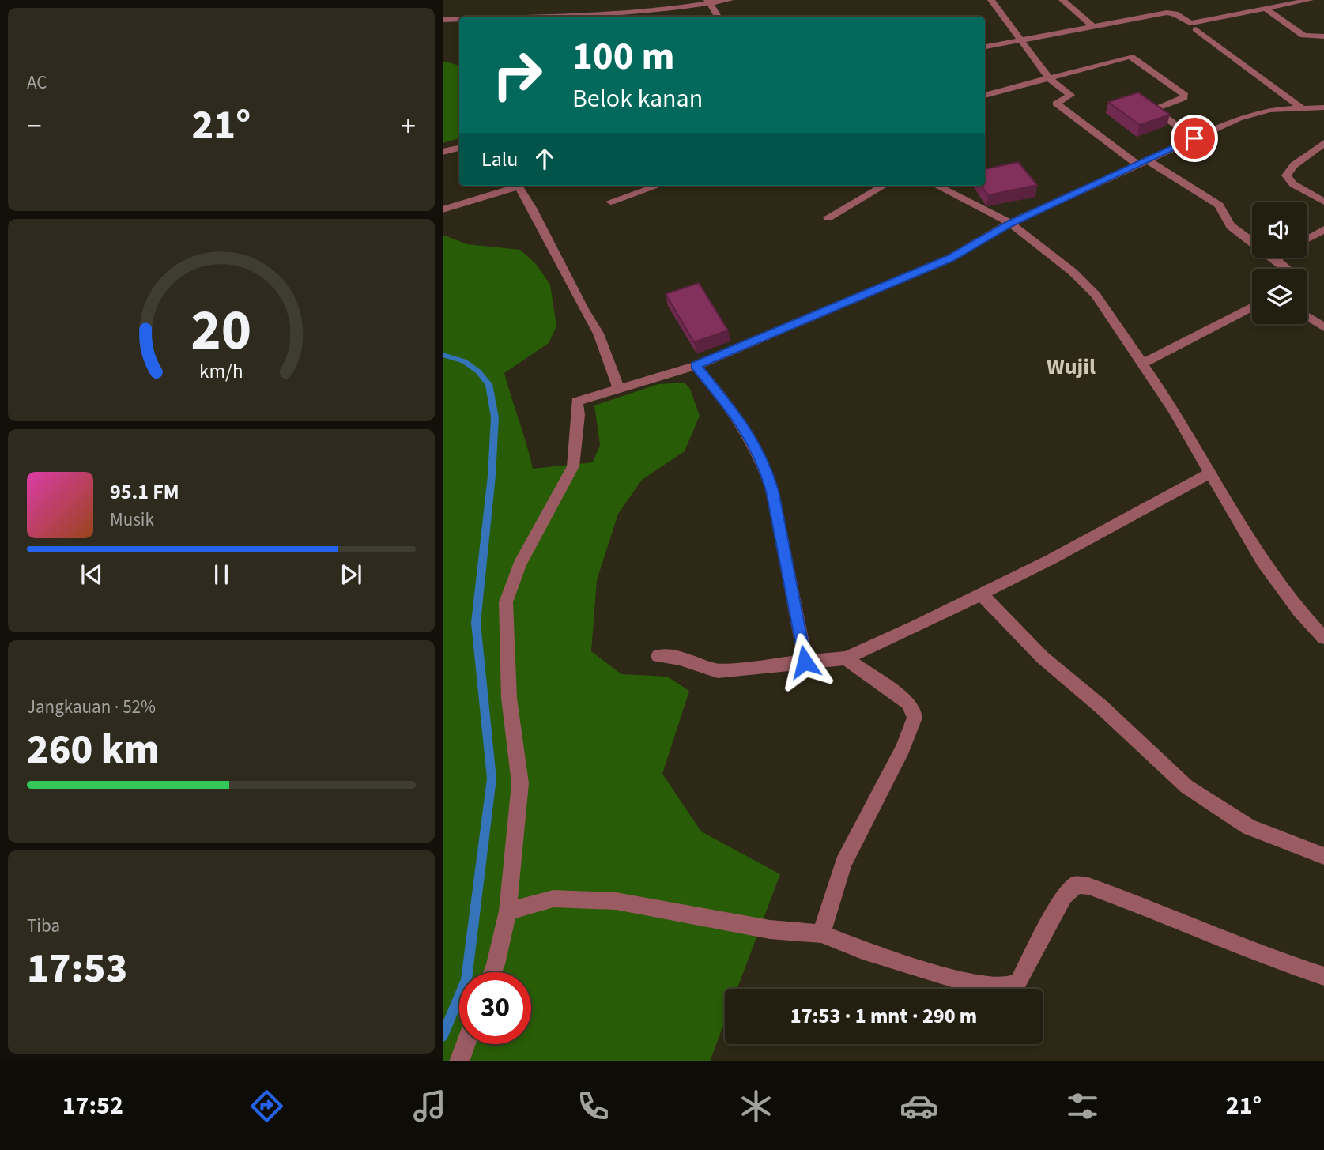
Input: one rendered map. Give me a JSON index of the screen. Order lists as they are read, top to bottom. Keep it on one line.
{"districts":["Wujil"],"page":{"tile":["AC",["Jangkauan · 52%","260 km"],["Tiba","17:53"]],"turn":["100 m","Belok kanan"],"heat":["−","21°","+"],"then":"Lalu","song":["95.1 FM","Musik"],"limit":"30","trip":"17:53 · 1 mnt · 290 m","tabs":["17:52","21°"],"gauge":["20","km/h"]}}
